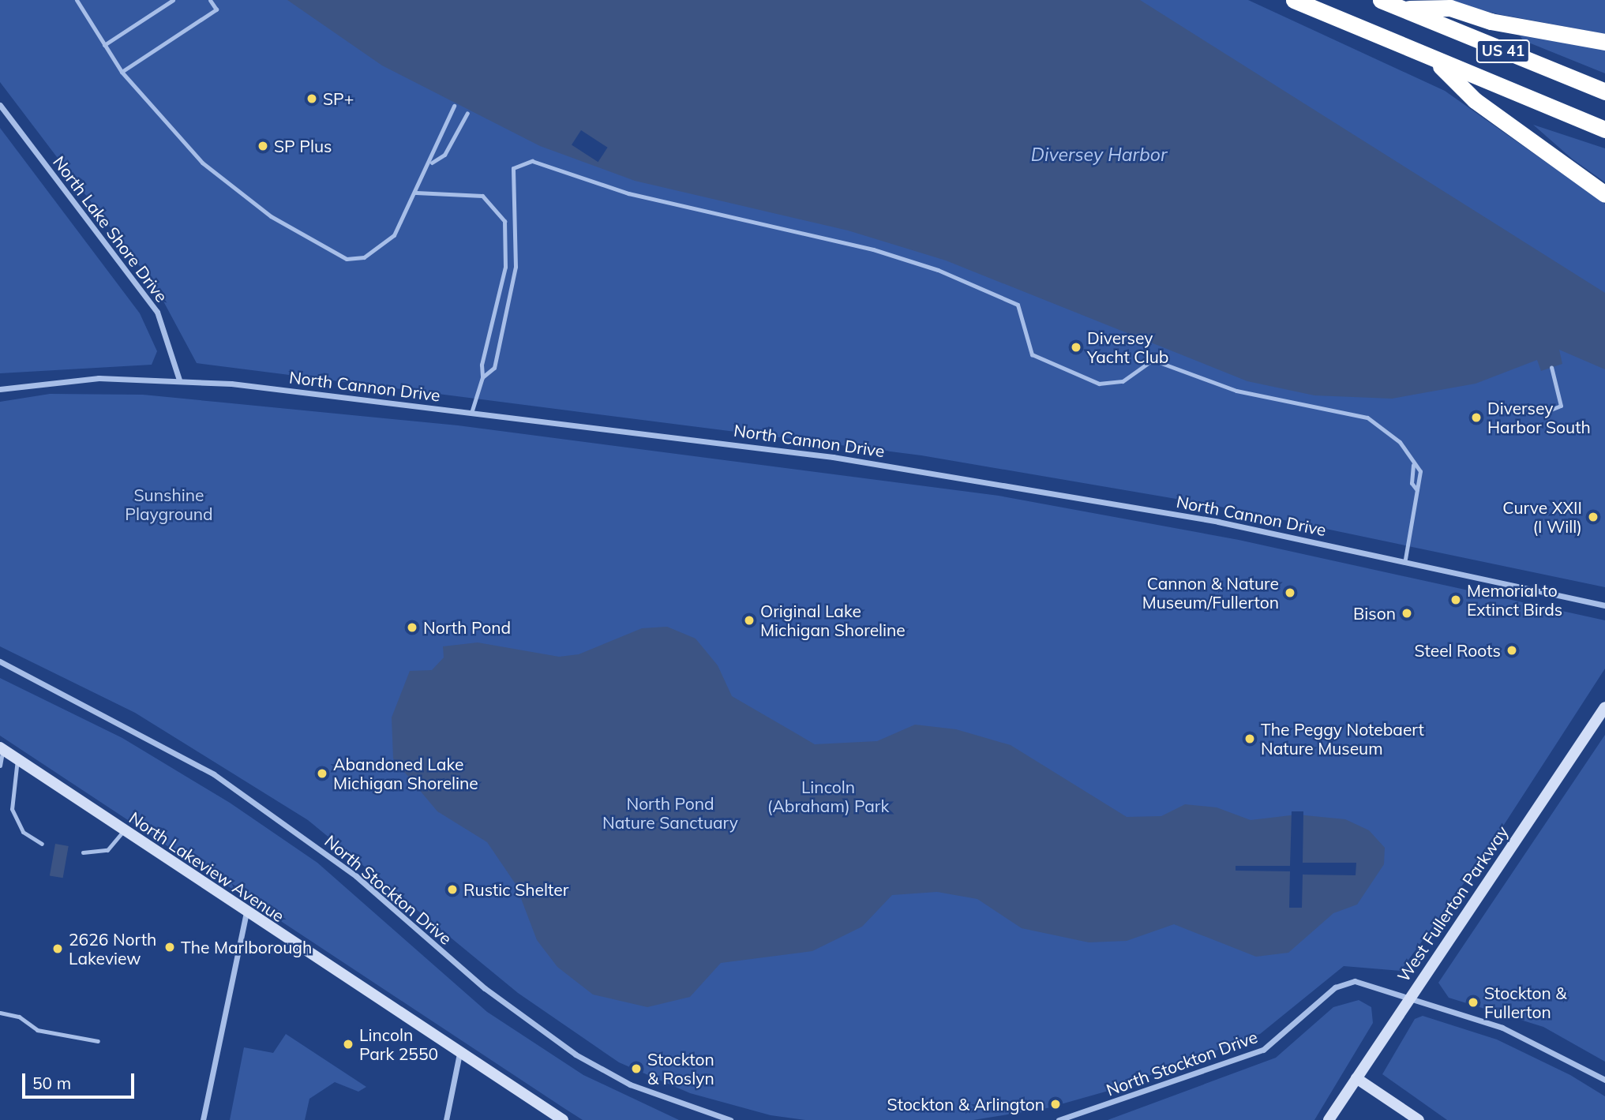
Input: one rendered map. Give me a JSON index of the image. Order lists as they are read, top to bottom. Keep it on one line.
{"streets":{"highway":["US 41"],"main road":["North Lakeview Avenue","West Fullerton Parkway"],"street":["North Lake Shore Drive","North Cannon Drive","North Stockton Drive"]},"crossings":[["North Lake Shore Drive","North Cannon Drive"],["North Stockton Drive","West Fullerton Parkway"]],"water":["Diversey Harbor"],"parks":["Sunshine Playground","Lincoln (Abraham) Park","North Pond Nature Sanctuary"],"places":["SP+","SP Plus","Diversey Yacht Club","Diversey Harbor South","Curve XXII (I Will)","Cannon & Nature Museum/Fullerton","Memorial to Extinct Birds","Bison","Original Lake Michigan Shoreline","North Pond","Steel Roots","The Peggy Notebaert Nature Museum","Abandoned Lake Michigan Shoreline","Rustic Shelter","The Marlborough","2626 North Lakeview","Stockton & Fullerton","Lincoln Park 2550","Stockton & Roslyn","Stockton & Arlington"],"scale_bar":"50 m"}
